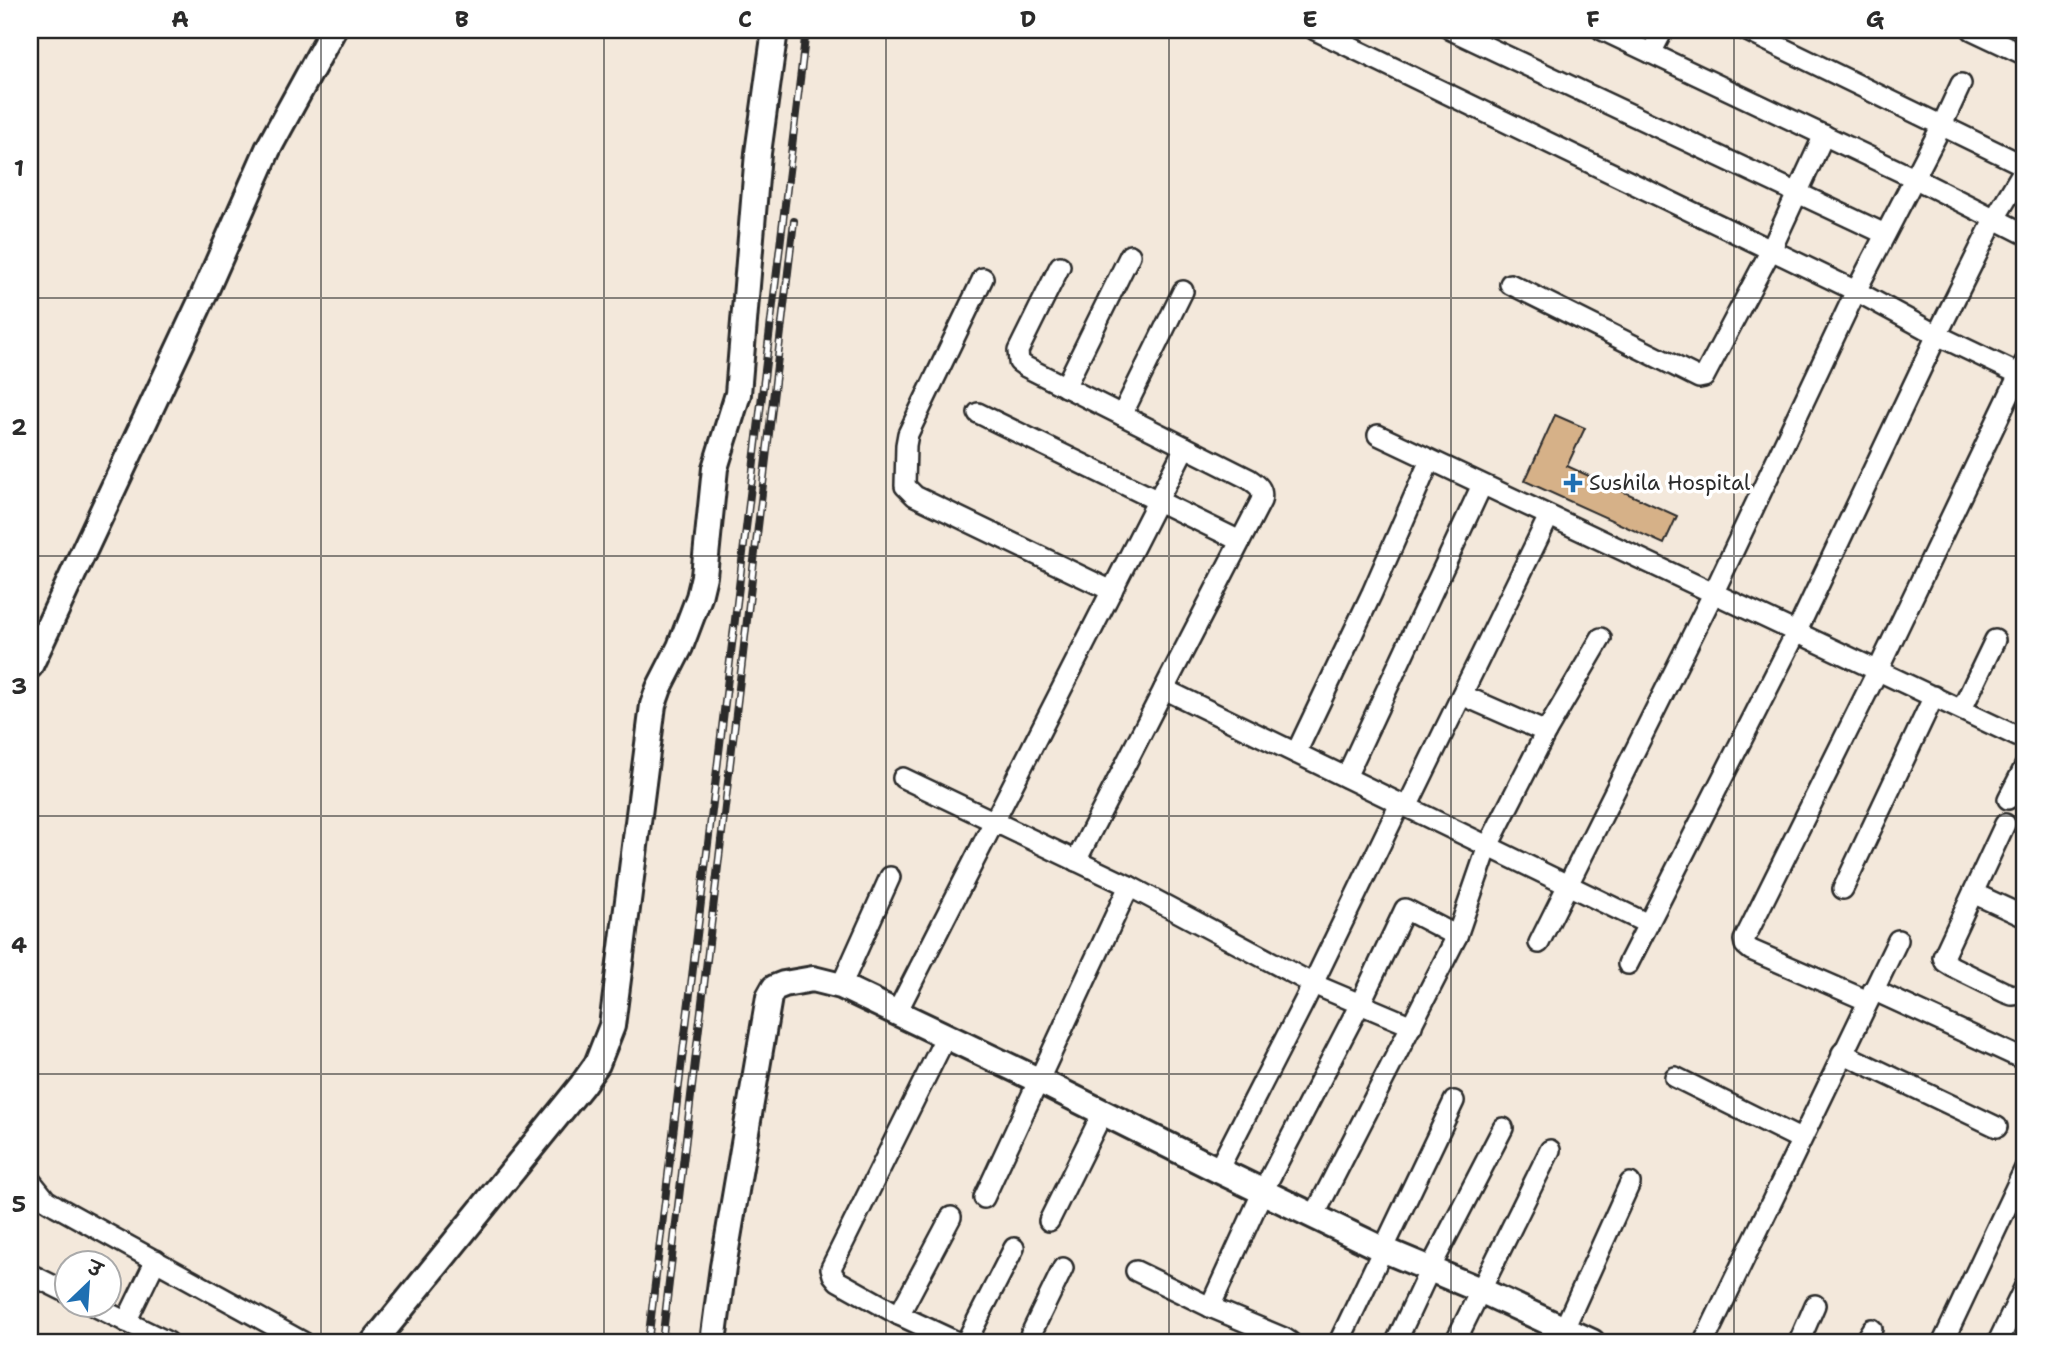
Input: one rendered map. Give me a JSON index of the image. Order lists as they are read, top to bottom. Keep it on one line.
{"places":{"health":["Sushila Hospital"]},"north":"top right","grid":{"columns":["A","B","C","D","E","F","G"],"rows":["1","2","3","4","5"]}}
